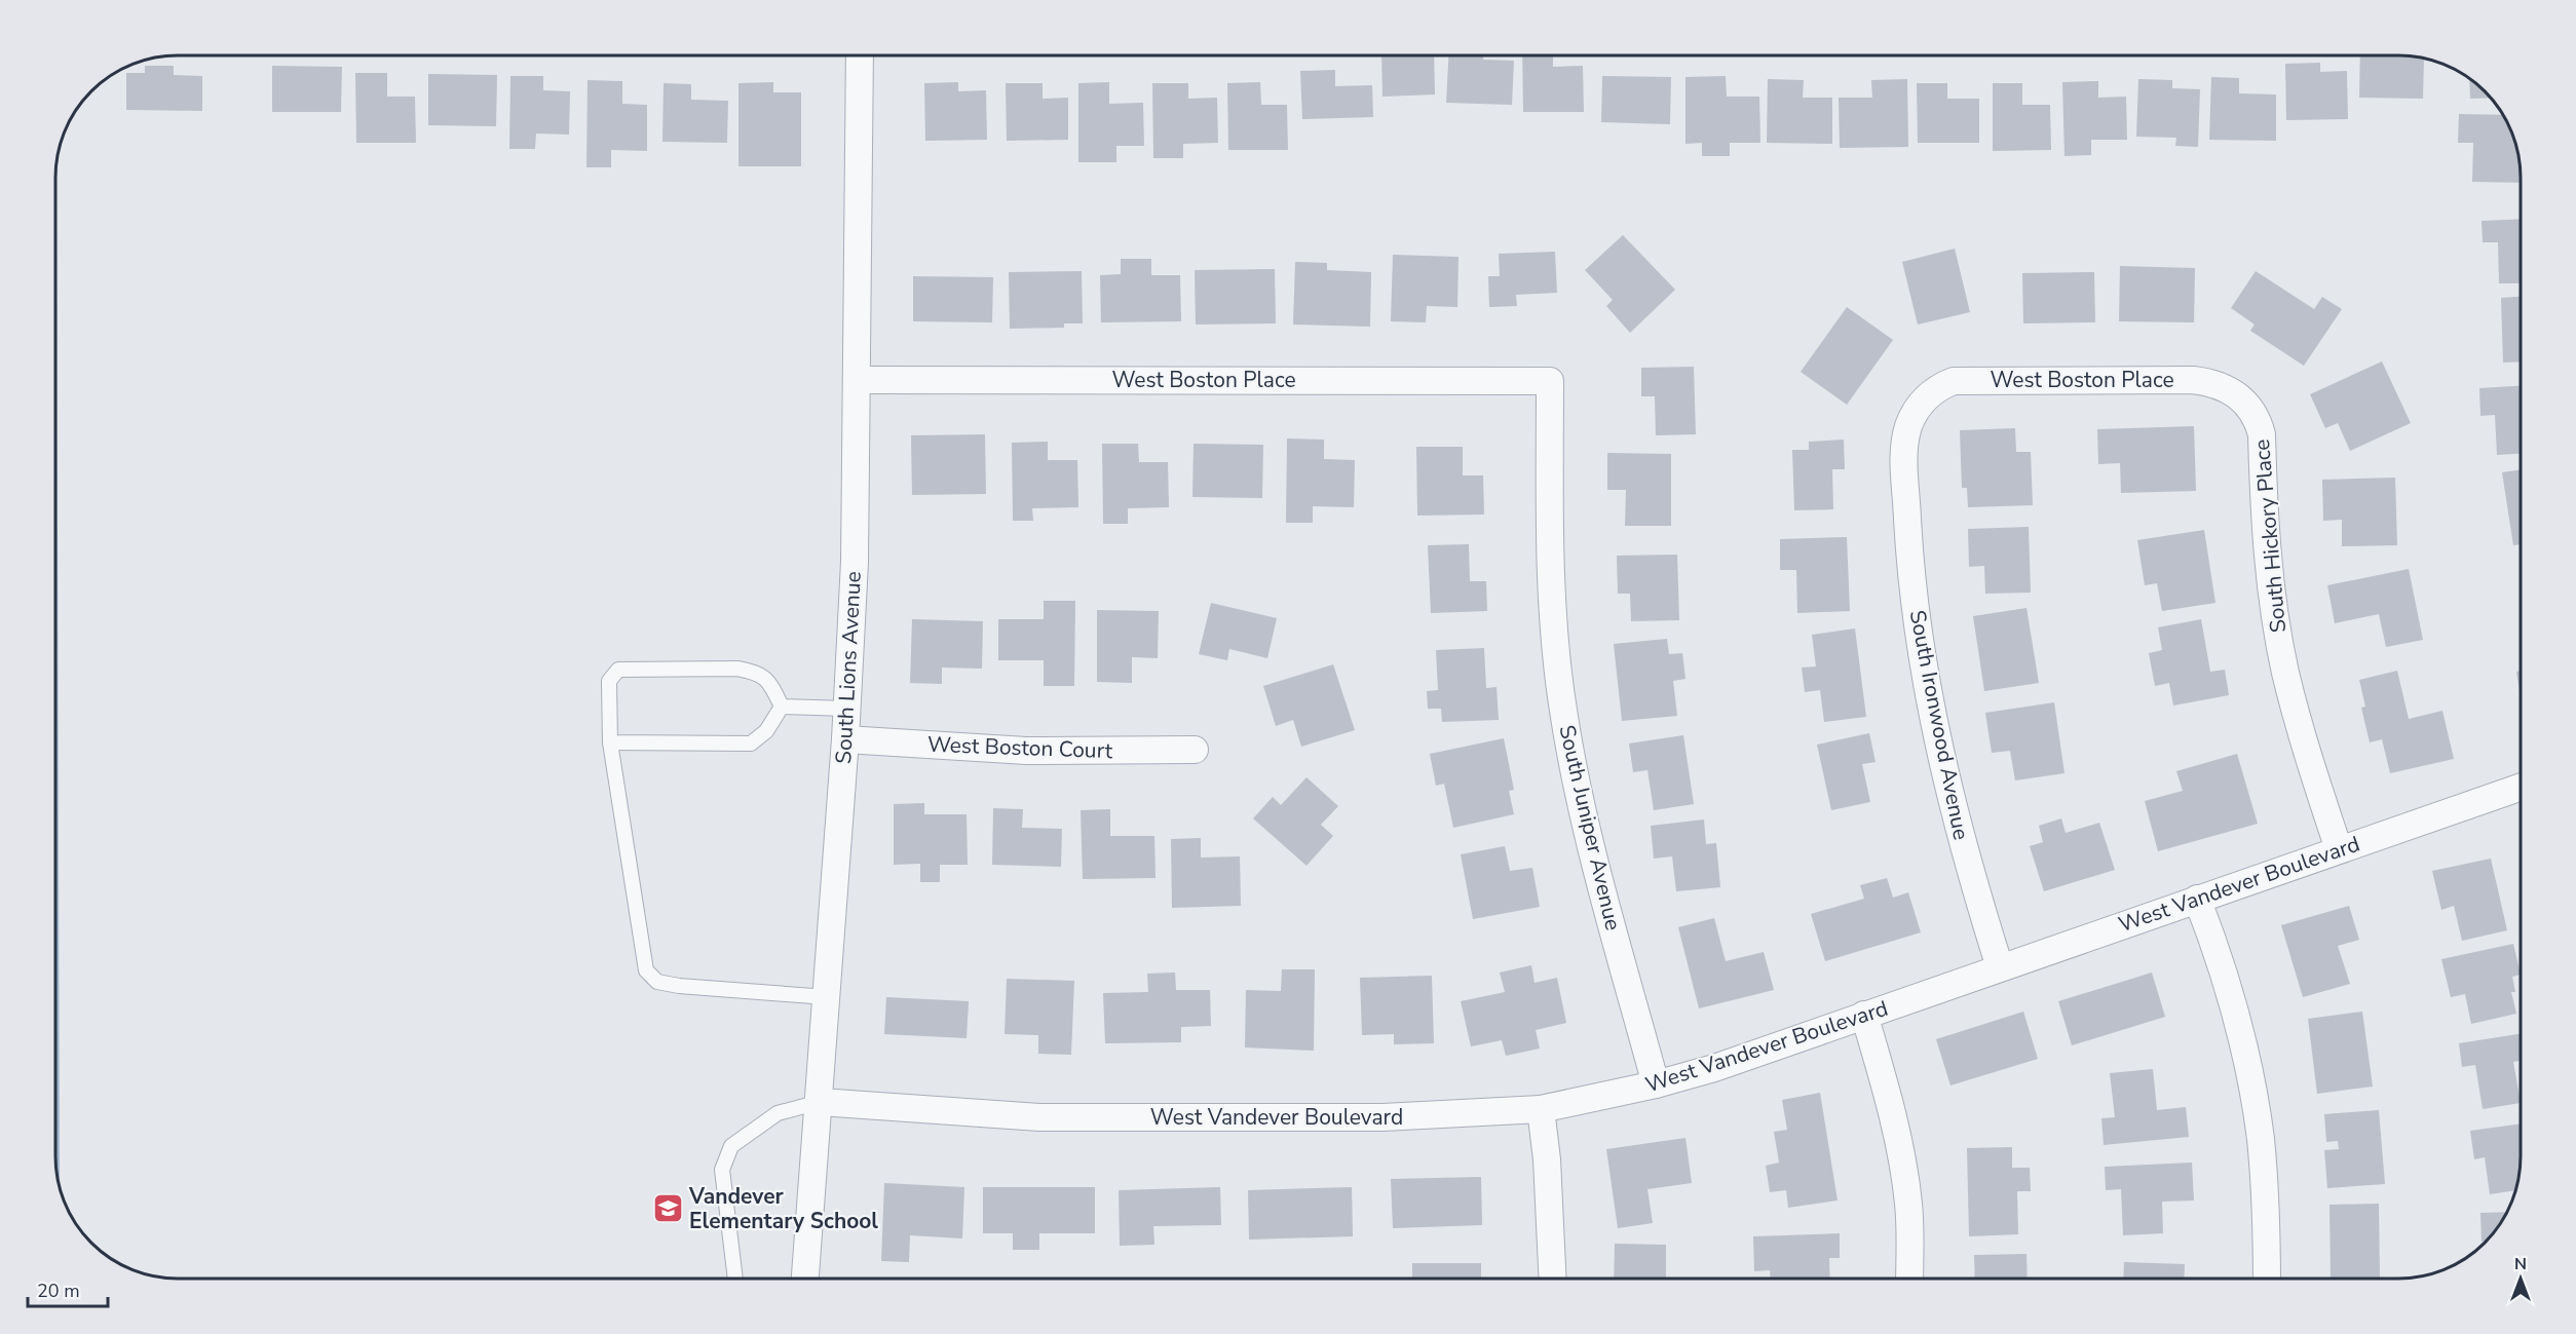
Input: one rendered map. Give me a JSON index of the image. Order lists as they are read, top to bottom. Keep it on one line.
{"streets":{"street":["West Boston Place","South Hickory Place","South Lions Avenue","South Ironwood Avenue","West Boston Court","South Juniper Avenue","West Vandever Boulevard"]},"crossings":[["West Boston Place","South Hickory Place"],["West Boston Place","South Lions Avenue"],["West Boston Place","South Ironwood Avenue"],["West Boston Place","South Juniper Avenue"],["South Hickory Place","West Vandever Boulevard"],["South Lions Avenue","West Boston Court"],["South Lions Avenue","West Vandever Boulevard"],["South Ironwood Avenue","West Vandever Boulevard"],["South Juniper Avenue","West Vandever Boulevard"]],"places":{"school or university":["Vandever Elementary School"]},"scale_bar":"20 m","north":"top"}
